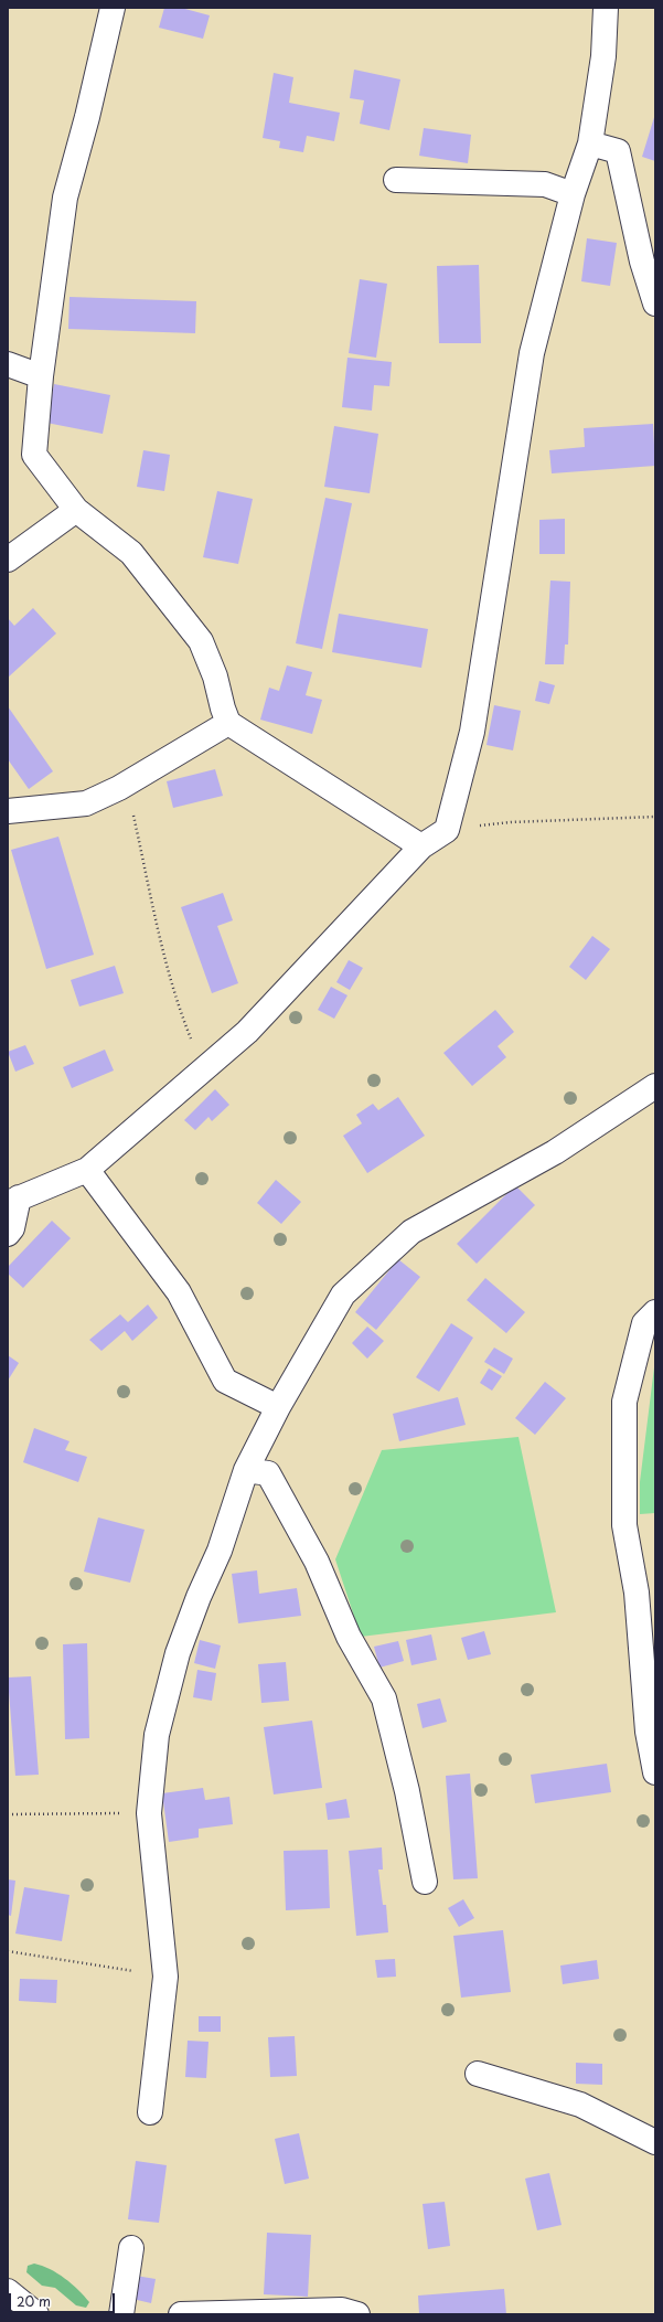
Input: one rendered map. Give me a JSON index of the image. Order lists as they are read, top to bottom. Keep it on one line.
{"scale_bar":"20 m"}
